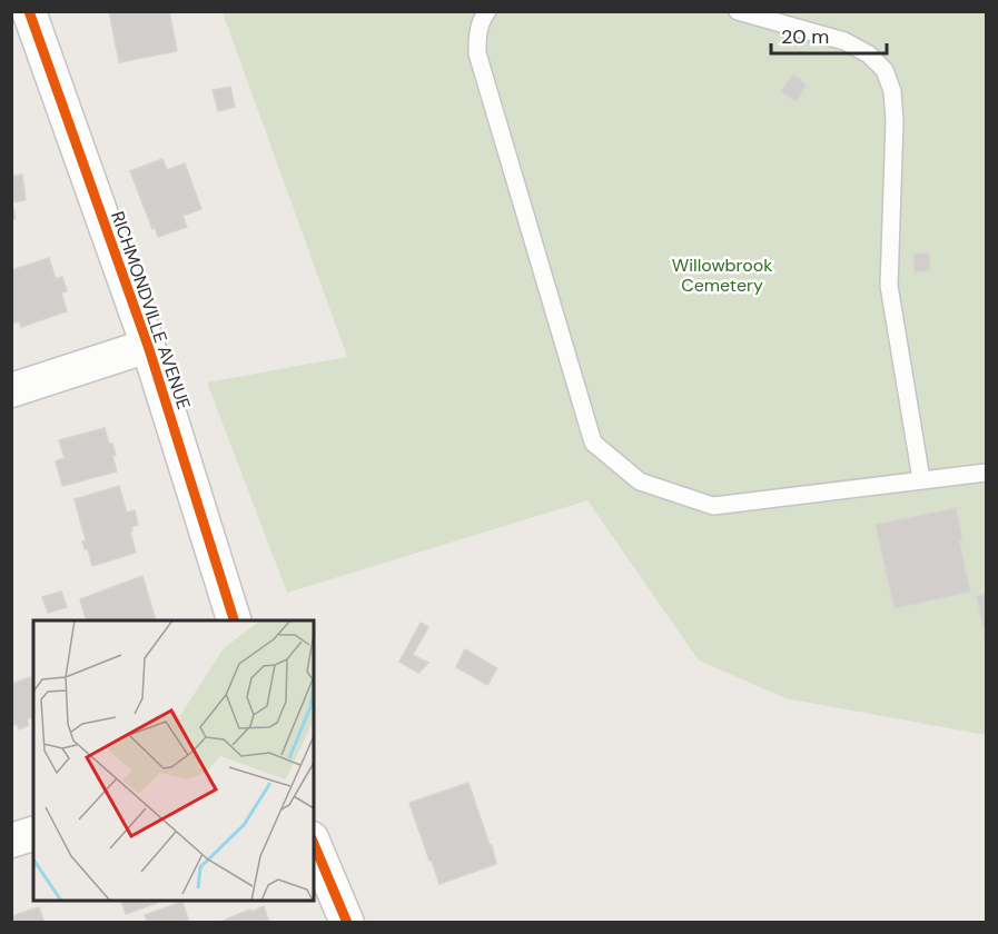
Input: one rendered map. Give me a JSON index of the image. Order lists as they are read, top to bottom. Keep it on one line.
{"streets":{"street":["RICHMONDVILLE AVENUE"]},"parks":["Willowbrook Cemetery"],"scale_bar":"20 m"}
